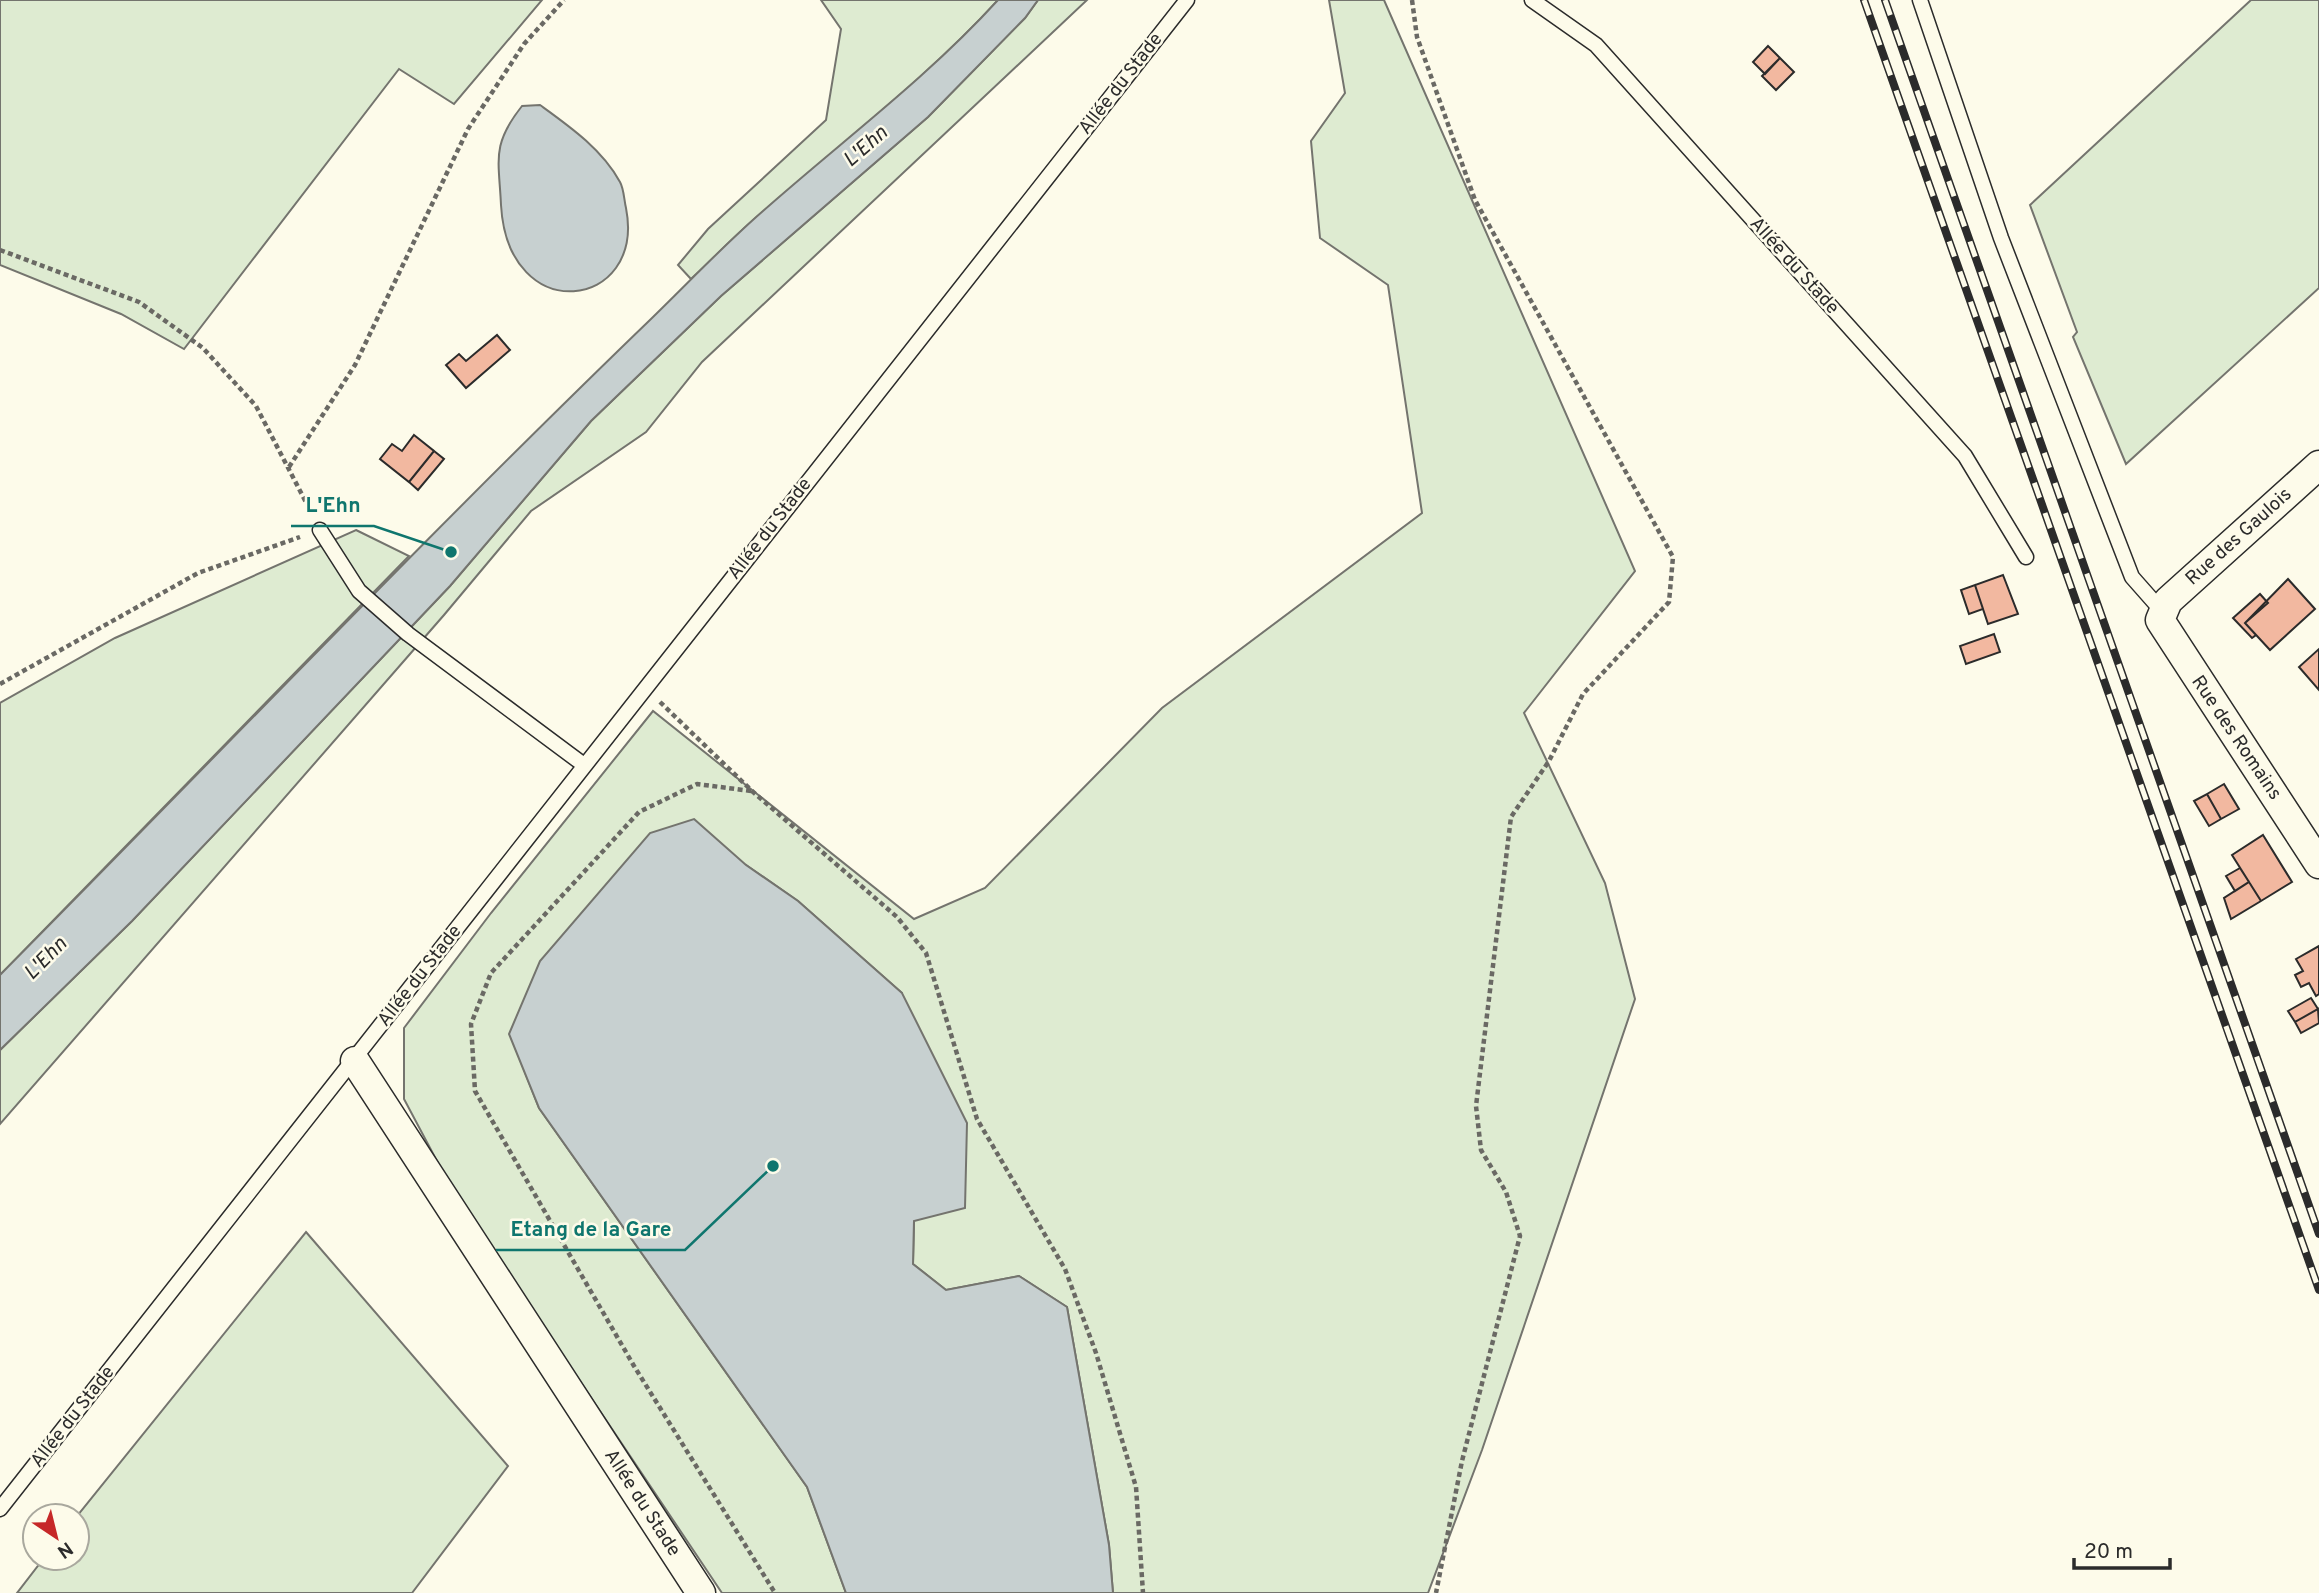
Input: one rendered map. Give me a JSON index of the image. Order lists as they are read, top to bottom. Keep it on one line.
{"streets":{"street":["Allée du Stade","Rue des Gaulois","Rue des Romains"]},"crossings":[["Rue des Gaulois","Rue des Romains"]],"water":["L'Ehn"],"places":["L'Ehn","Etang de la Gare"],"scale_bar":"20 m","north":"bottom right"}
